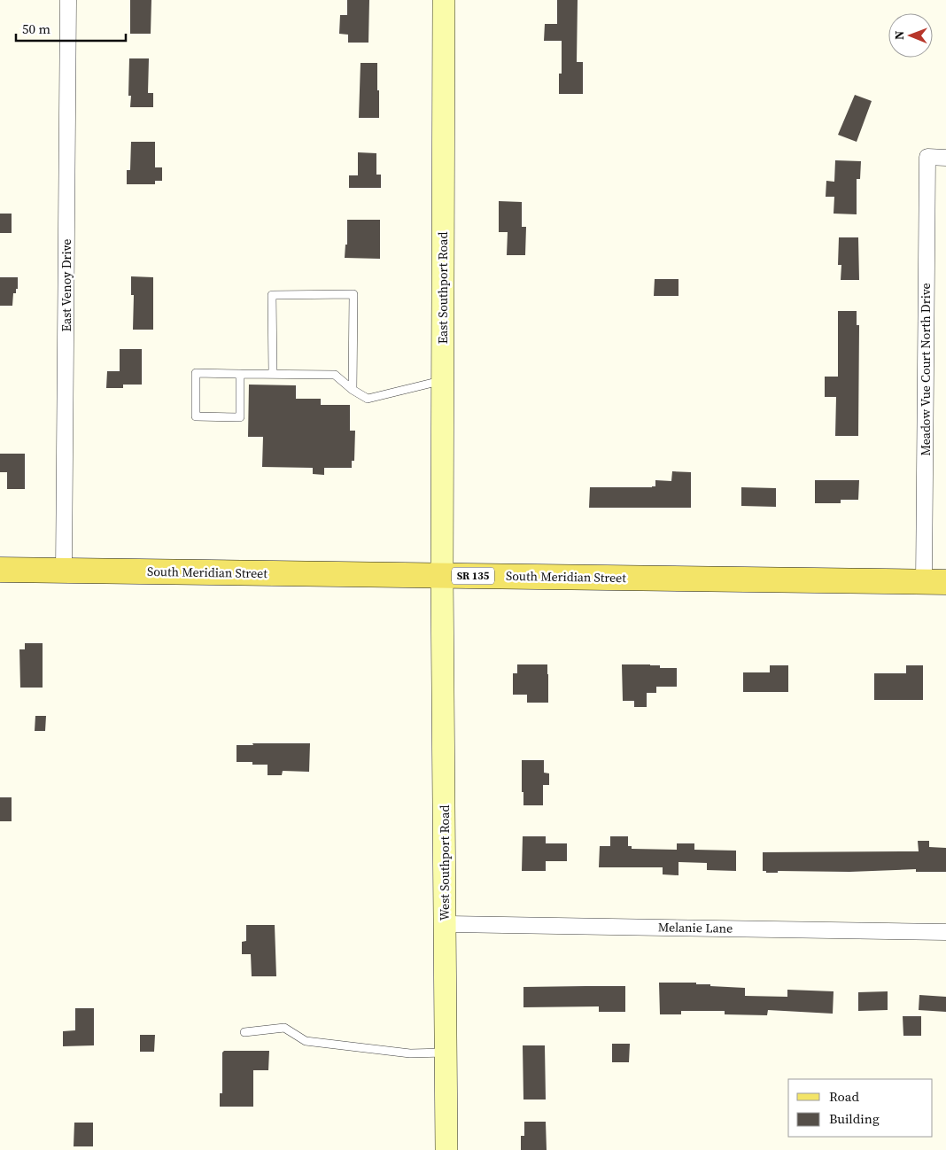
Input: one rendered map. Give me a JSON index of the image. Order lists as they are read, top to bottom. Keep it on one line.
{"streets":{"main road":["East Southport Road","South Meridian Street","SR 135","West Southport Road"],"street":["East Venoy Drive","Meadow Vue Court North Drive","Melanie Lane"]},"crossings":[["East Venoy Drive","South Meridian Street"],["East Southport Road","South Meridian Street"],["East Southport Road","West Southport Road"],["Meadow Vue Court North Drive","South Meridian Street"],["South Meridian Street","West Southport Road"],["West Southport Road","Melanie Lane"]],"legend":["Road","Building"],"scale_bar":"50 m","north":"left"}
